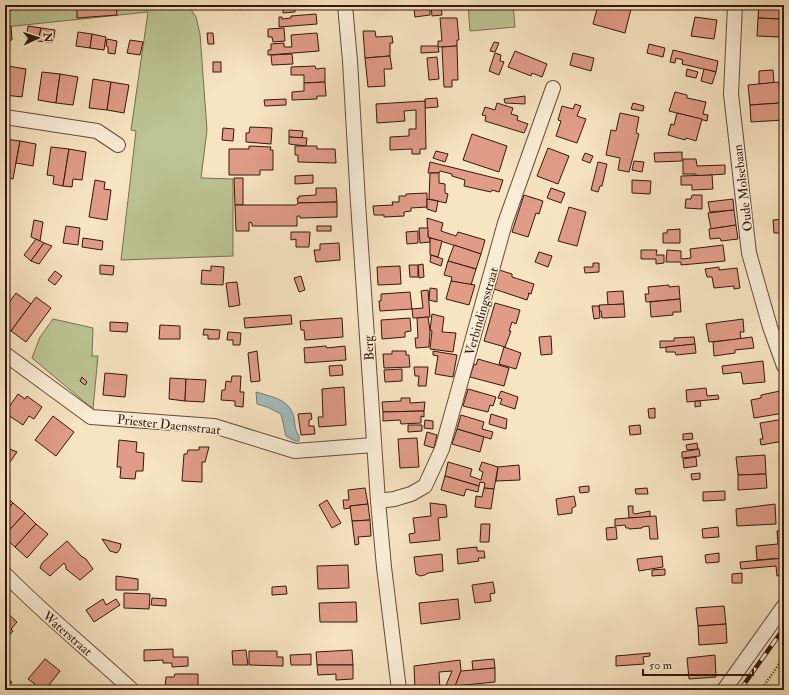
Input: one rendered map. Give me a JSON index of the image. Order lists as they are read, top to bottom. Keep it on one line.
{"streets":{"street":["Oude Molsebaan","Verbindingsstraat","Berg","Priester Daensstraat","Waterstraat"]},"crossings":[["Verbindingsstraat","Berg"],["Berg","Priester Daensstraat"]],"scale_bar":"50 m","north":"right"}
